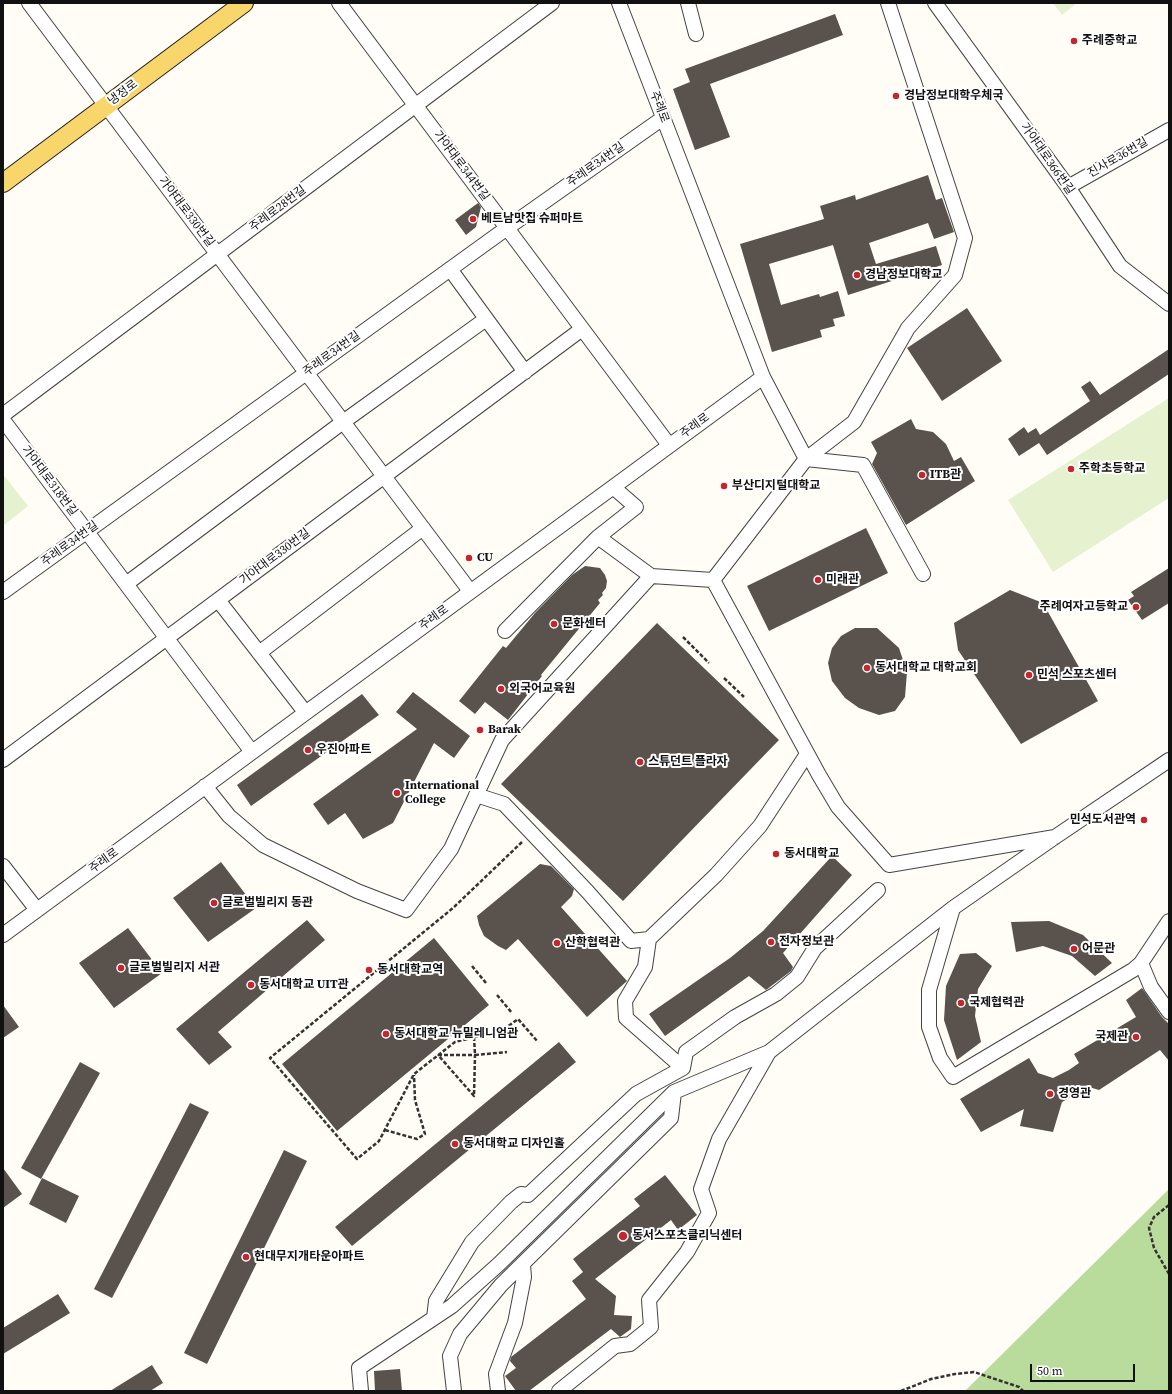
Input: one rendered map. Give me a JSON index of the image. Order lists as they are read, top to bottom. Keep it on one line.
{"streets":{"main road":["냉정로"],"street":["주례로","진사로36번길","가야대로366번길","주례로34번길","가야대로344번길","주례로28번길","가야대로330번길","가야대로318번길"]},"crossings":[["냉정로","가야대로330번길"],["주례로","주례로34번길"],["주례로","가야대로344번길"],["주례로","가야대로330번길"],["주례로","가야대로318번길"],["진사로36번길","가야대로366번길"],["주례로34번길","가야대로344번길"],["주례로34번길","가야대로330번길"],["주례로34번길","가야대로318번길"],["가야대로344번길","주례로28번길"],["주례로28번길","가야대로330번길"],["가야대로330번길","가야대로318번길"]],"places":["주례중학교","경남정보대학우체국","베트남맛집 슈퍼마트","경남정보대학교","주학초등학교","ITB관","부산디지털대학교","CU","미래관","주례여자고등학교","문화센터","동서대학교 대학교회","민석 스포츠센터","외국어교육원","Barak","우진아파트","스튜던트 플라자","International College","민석도서관역","동서대학교","글로벌빌리지 동관","전자정보관","산학협력관","어문관","글로벌빌리지 서관","동서대학교역","동서대학교 UIT관","국제협력관","동서대학교 뉴밀레니엄관","국제관","경영관","동서대학교 디자인홀","동서스포츠클리닉센터","현대무지개타운아파트"],"scale_bar":"50 m"}
